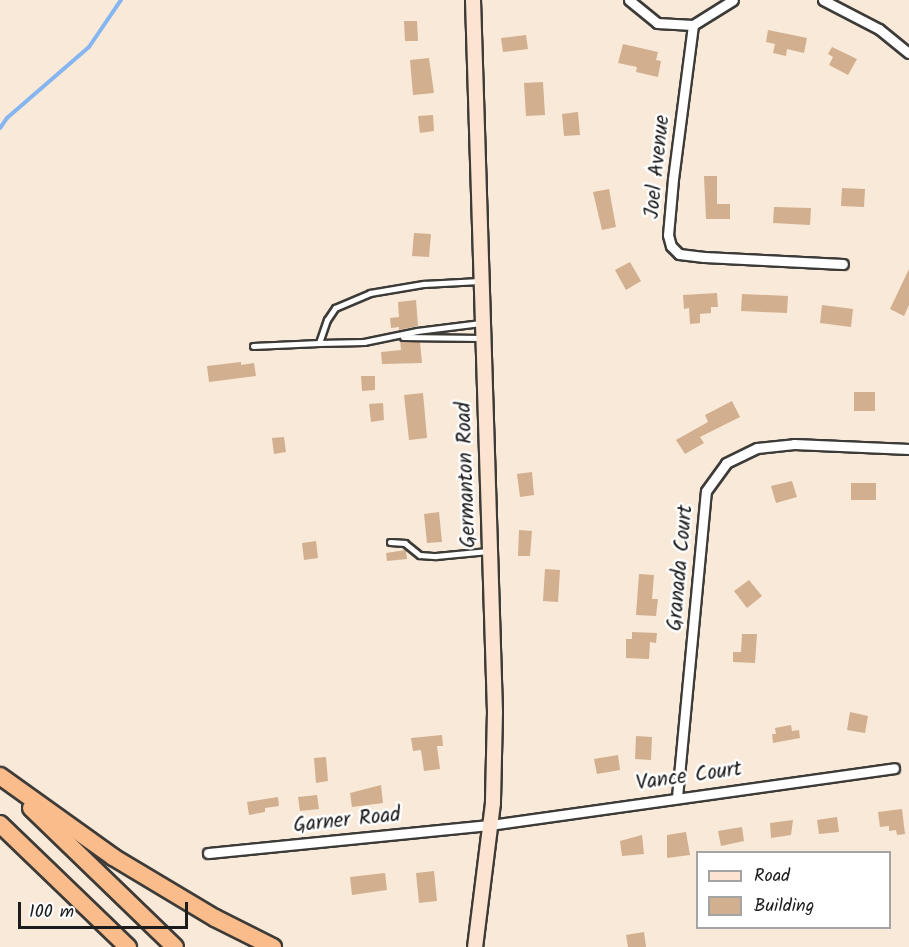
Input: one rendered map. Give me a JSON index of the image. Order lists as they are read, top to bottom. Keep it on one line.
{"streets":{"main road":["Germanton Road"],"street":["Joel Avenue","Granada Court","Vance Court","Garner Road"]},"crossings":[["Germanton Road","Vance Court"],["Germanton Road","Garner Road"],["Granada Court","Vance Court"],["Vance Court","Garner Road"]],"legend":["Road","Building"],"scale_bar":"100 m"}
